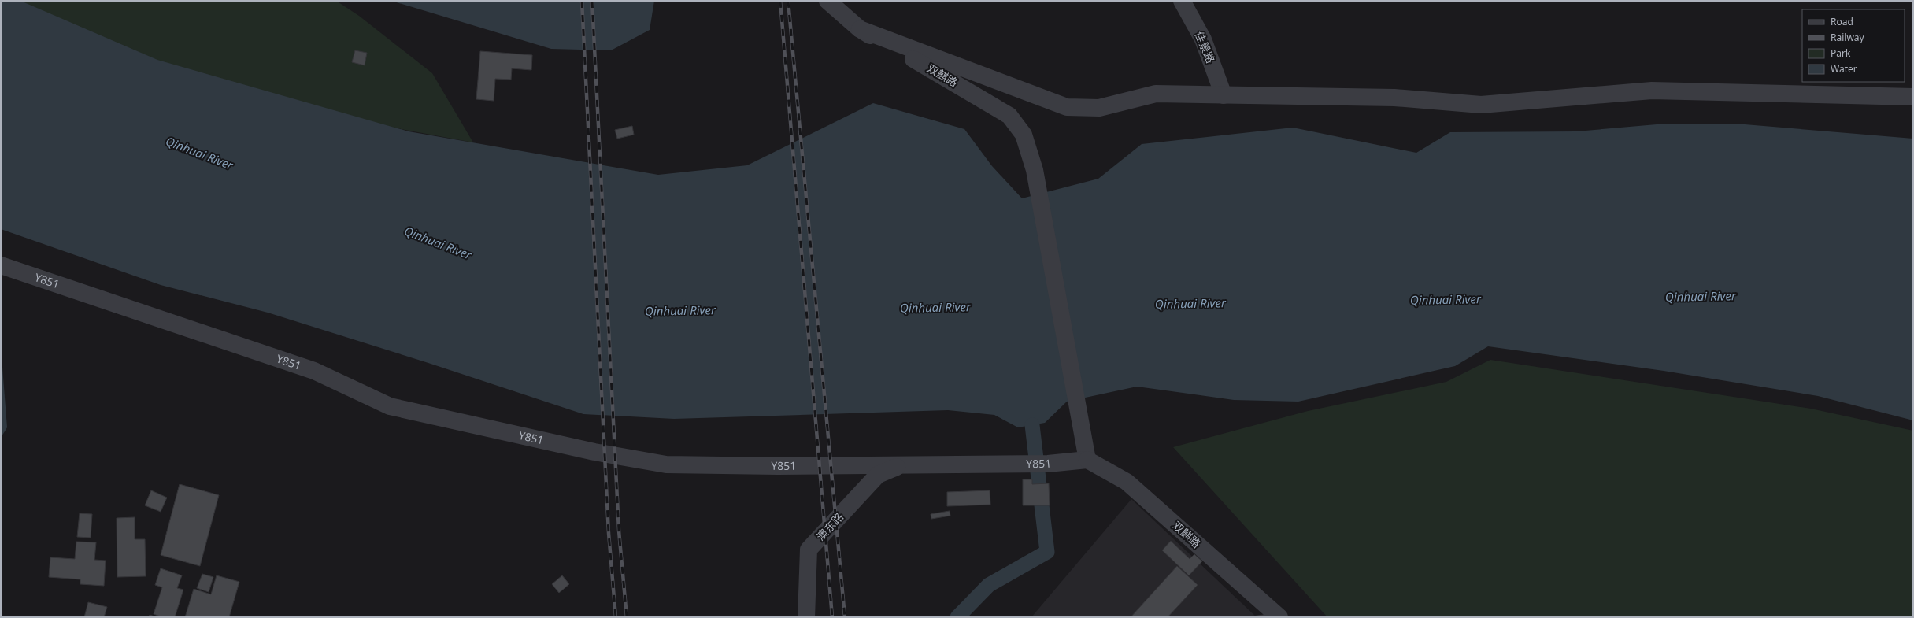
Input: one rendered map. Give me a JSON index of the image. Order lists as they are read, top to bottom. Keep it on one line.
{"streets":{"street":["佳景路","双麒路","Y851","澳东路"]},"crossings":[["双麒路","Y851"],["Y851","澳东路"]],"water":["Qinhuai River"],"legend":["Road","Railway","Park","Water"]}
